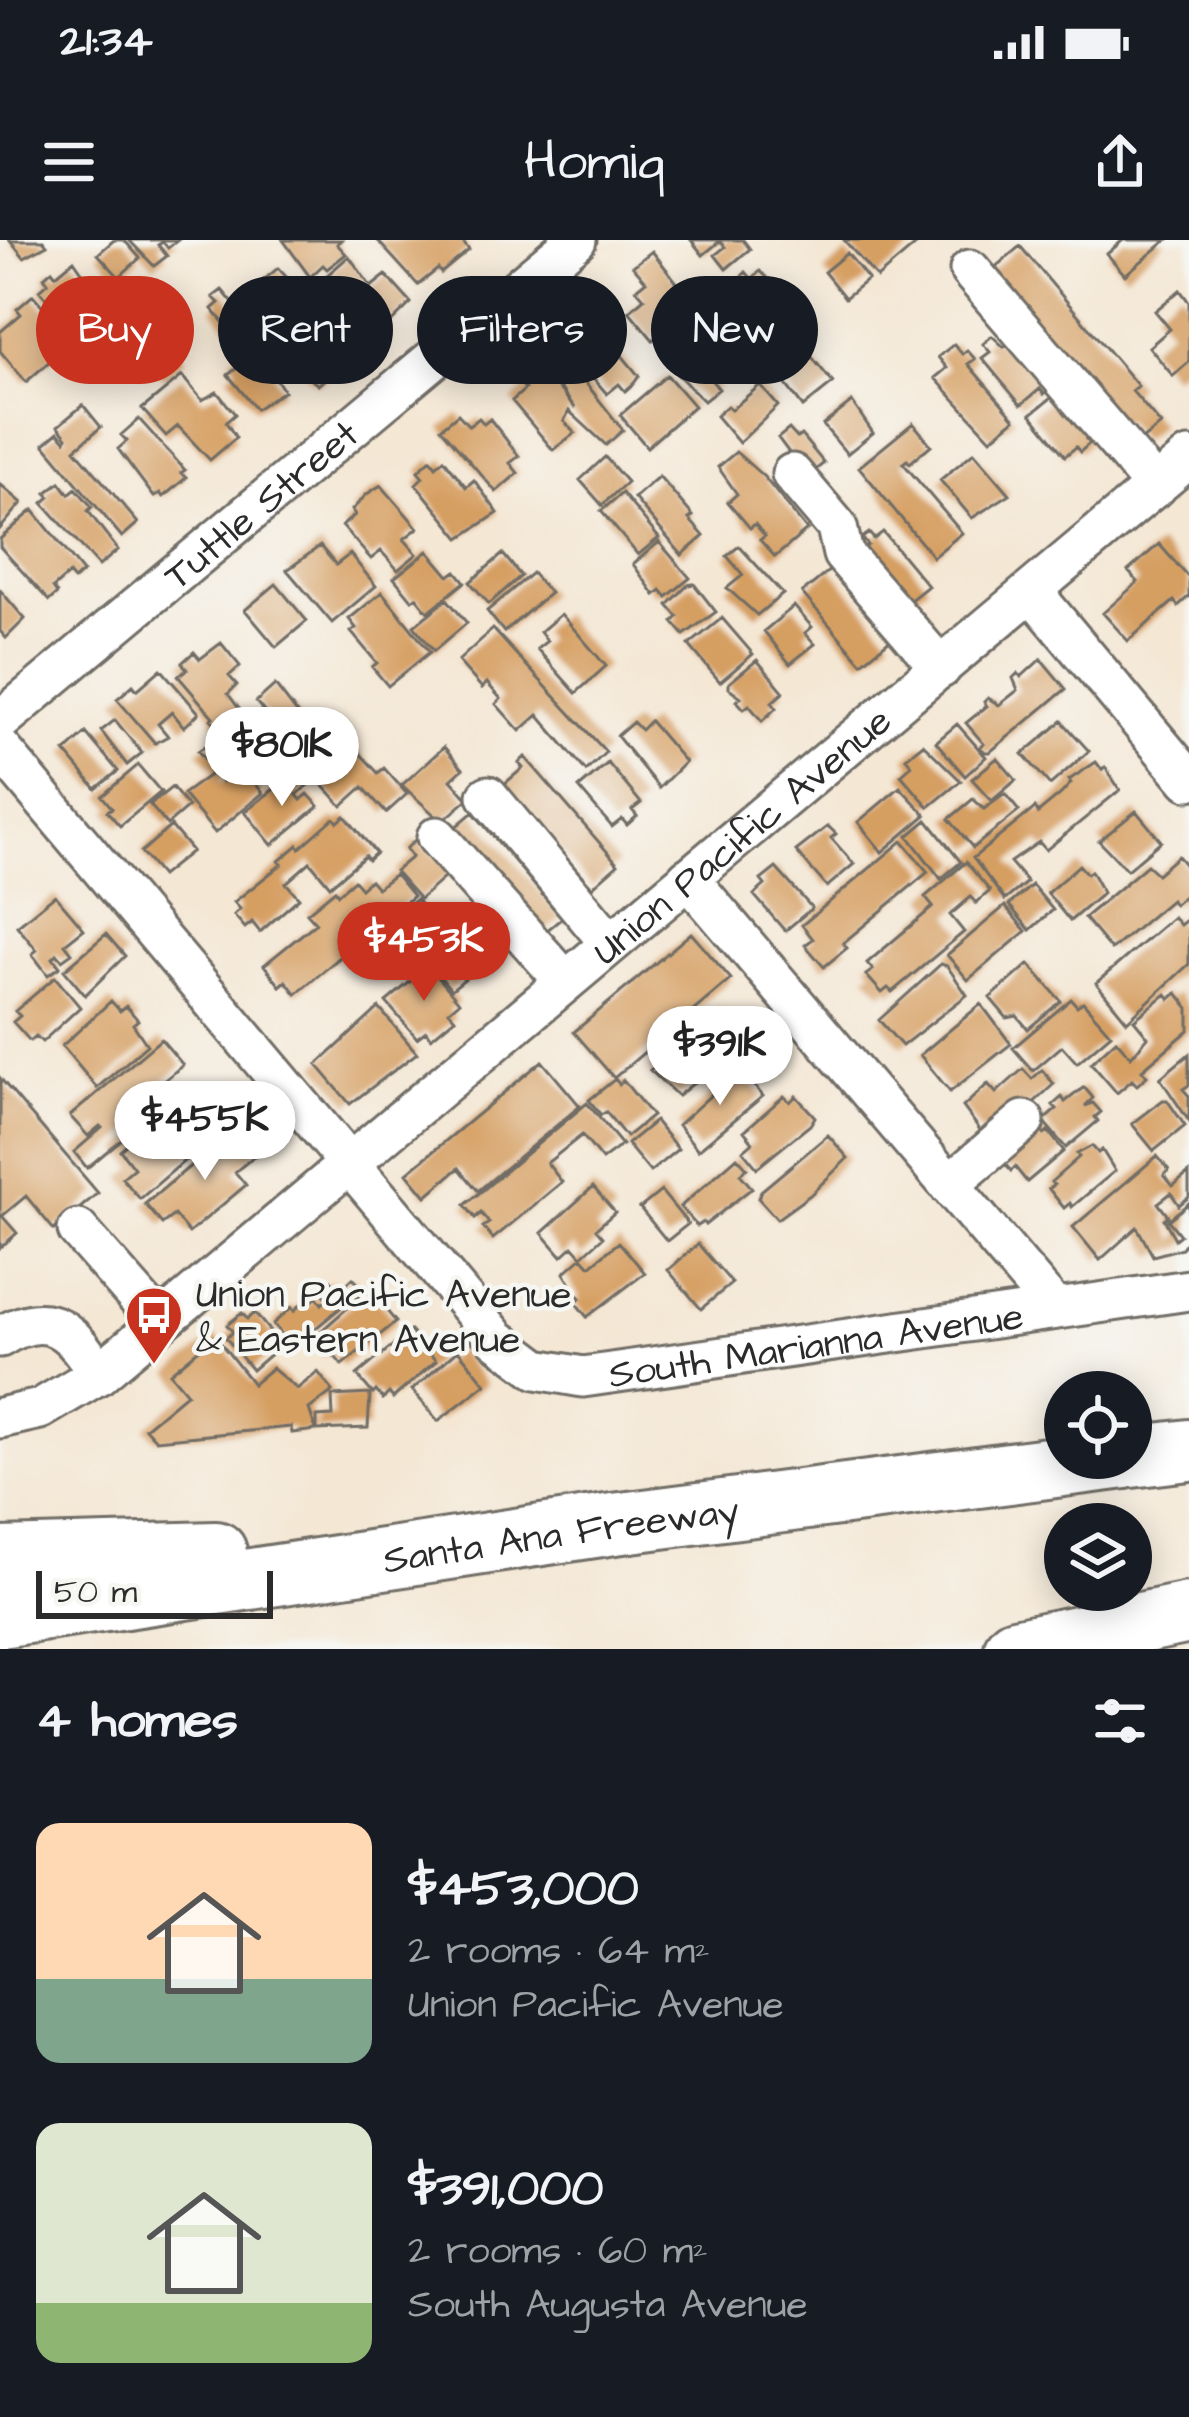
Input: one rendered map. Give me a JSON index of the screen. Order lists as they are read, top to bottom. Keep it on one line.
{"streets":{"highway":["Santa Ana Freeway"],"street":["Tuttle Street","Union Pacific Avenue","South Marianna Avenue"]},"crossings":[["Union Pacific Avenue","South Marianna Avenue"]],"places":{"bus stop":["Union Pacific Avenue & Eastern Avenue"]},"scale_bar":"50 m","page":{"status":"21:34","header":"Homiq","chip":["Buy","Rent","Filters","New"],"price":["$801K","$453K","$391K","$455K"],"scale":"50 m","heading":"4 homes","list":[{"name":"$453,000","note":"2 rooms · 64 m² · Union Pacific Avenue"},{"name":"$391,000","note":"2 rooms · 60 m² · South Augusta Avenue"}]}}
